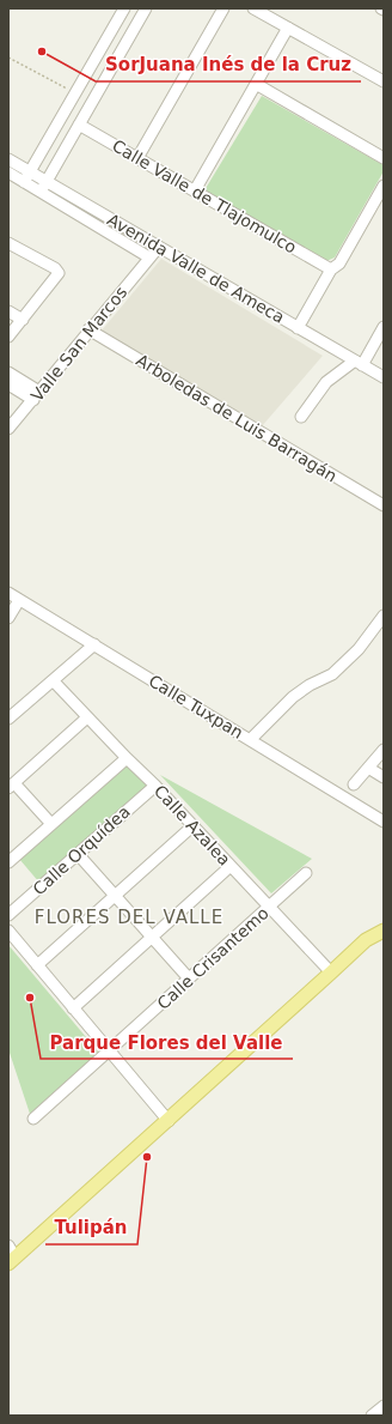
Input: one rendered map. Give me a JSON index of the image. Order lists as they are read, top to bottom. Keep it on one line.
{"streets":{"street":["Calle Valle de Tlajomulco","Avenida Valle de Ameca","Valle San Marcos","Arboledas de Luis Barragán","Calle Tuxpan","Calle Azalea","Calle Orquídea","Calle Crisantemo"]},"crossings":[["Avenida Valle de Ameca","Valle San Marcos"],["Valle San Marcos","Arboledas de Luis Barragán"],["Calle Azalea","Calle Orquídea"],["Calle Azalea","Calle Crisantemo"]],"districts":["FLORES DEL VALLE"],"places":["SorJuana Inés de la Cruz","Parque Flores del Valle","Tulipán"]}
